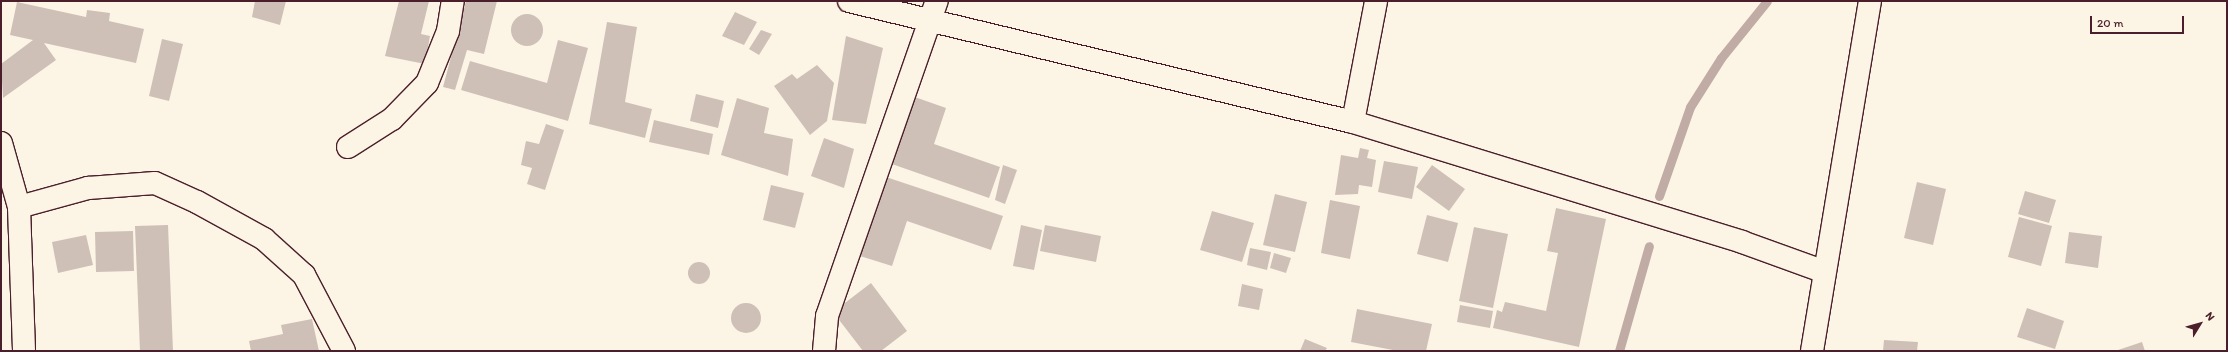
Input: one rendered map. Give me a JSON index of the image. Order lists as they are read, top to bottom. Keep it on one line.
{"scale_bar":"20 m","north":"top right"}
